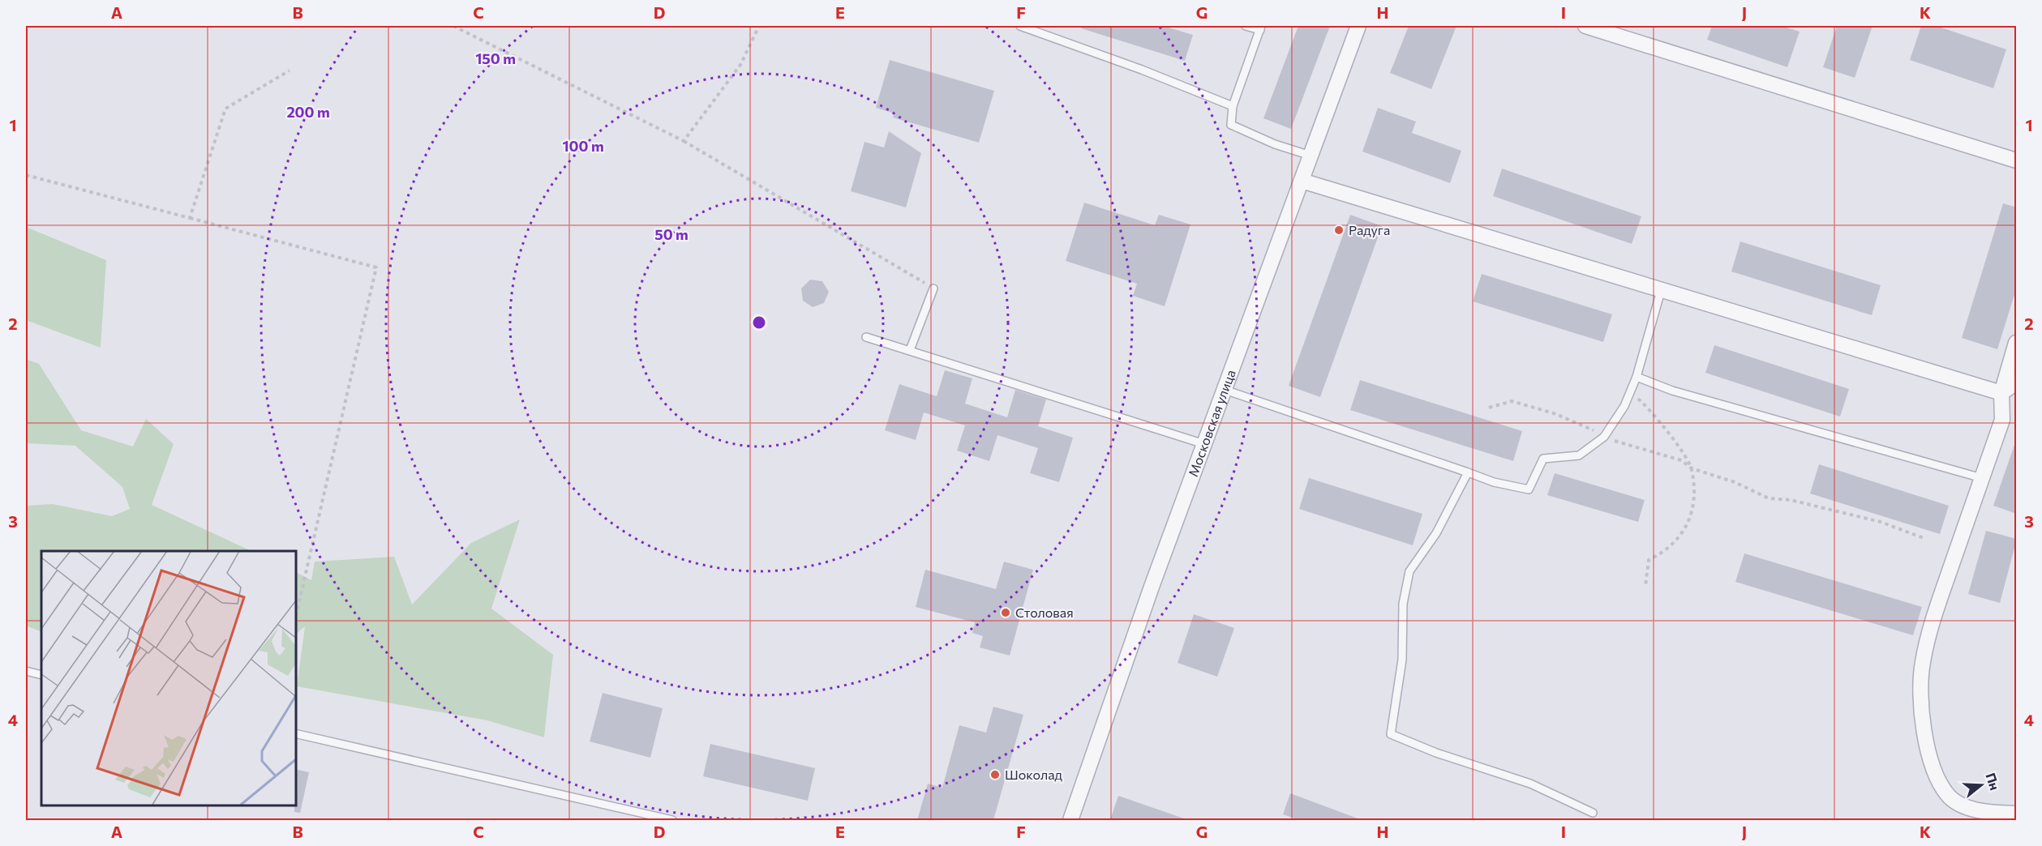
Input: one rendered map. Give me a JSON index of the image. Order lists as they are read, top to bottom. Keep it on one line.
{"streets":{"street":["Московская улица"]},"places":["Радуга","Столовая","Шоколад"],"north":"right","grid":{"columns":["A","B","C","D","E","F","G","H","I","J","K"],"rows":["1","2","3","4"]},"rings":["150 m","200 m","100 m","50 m"]}
